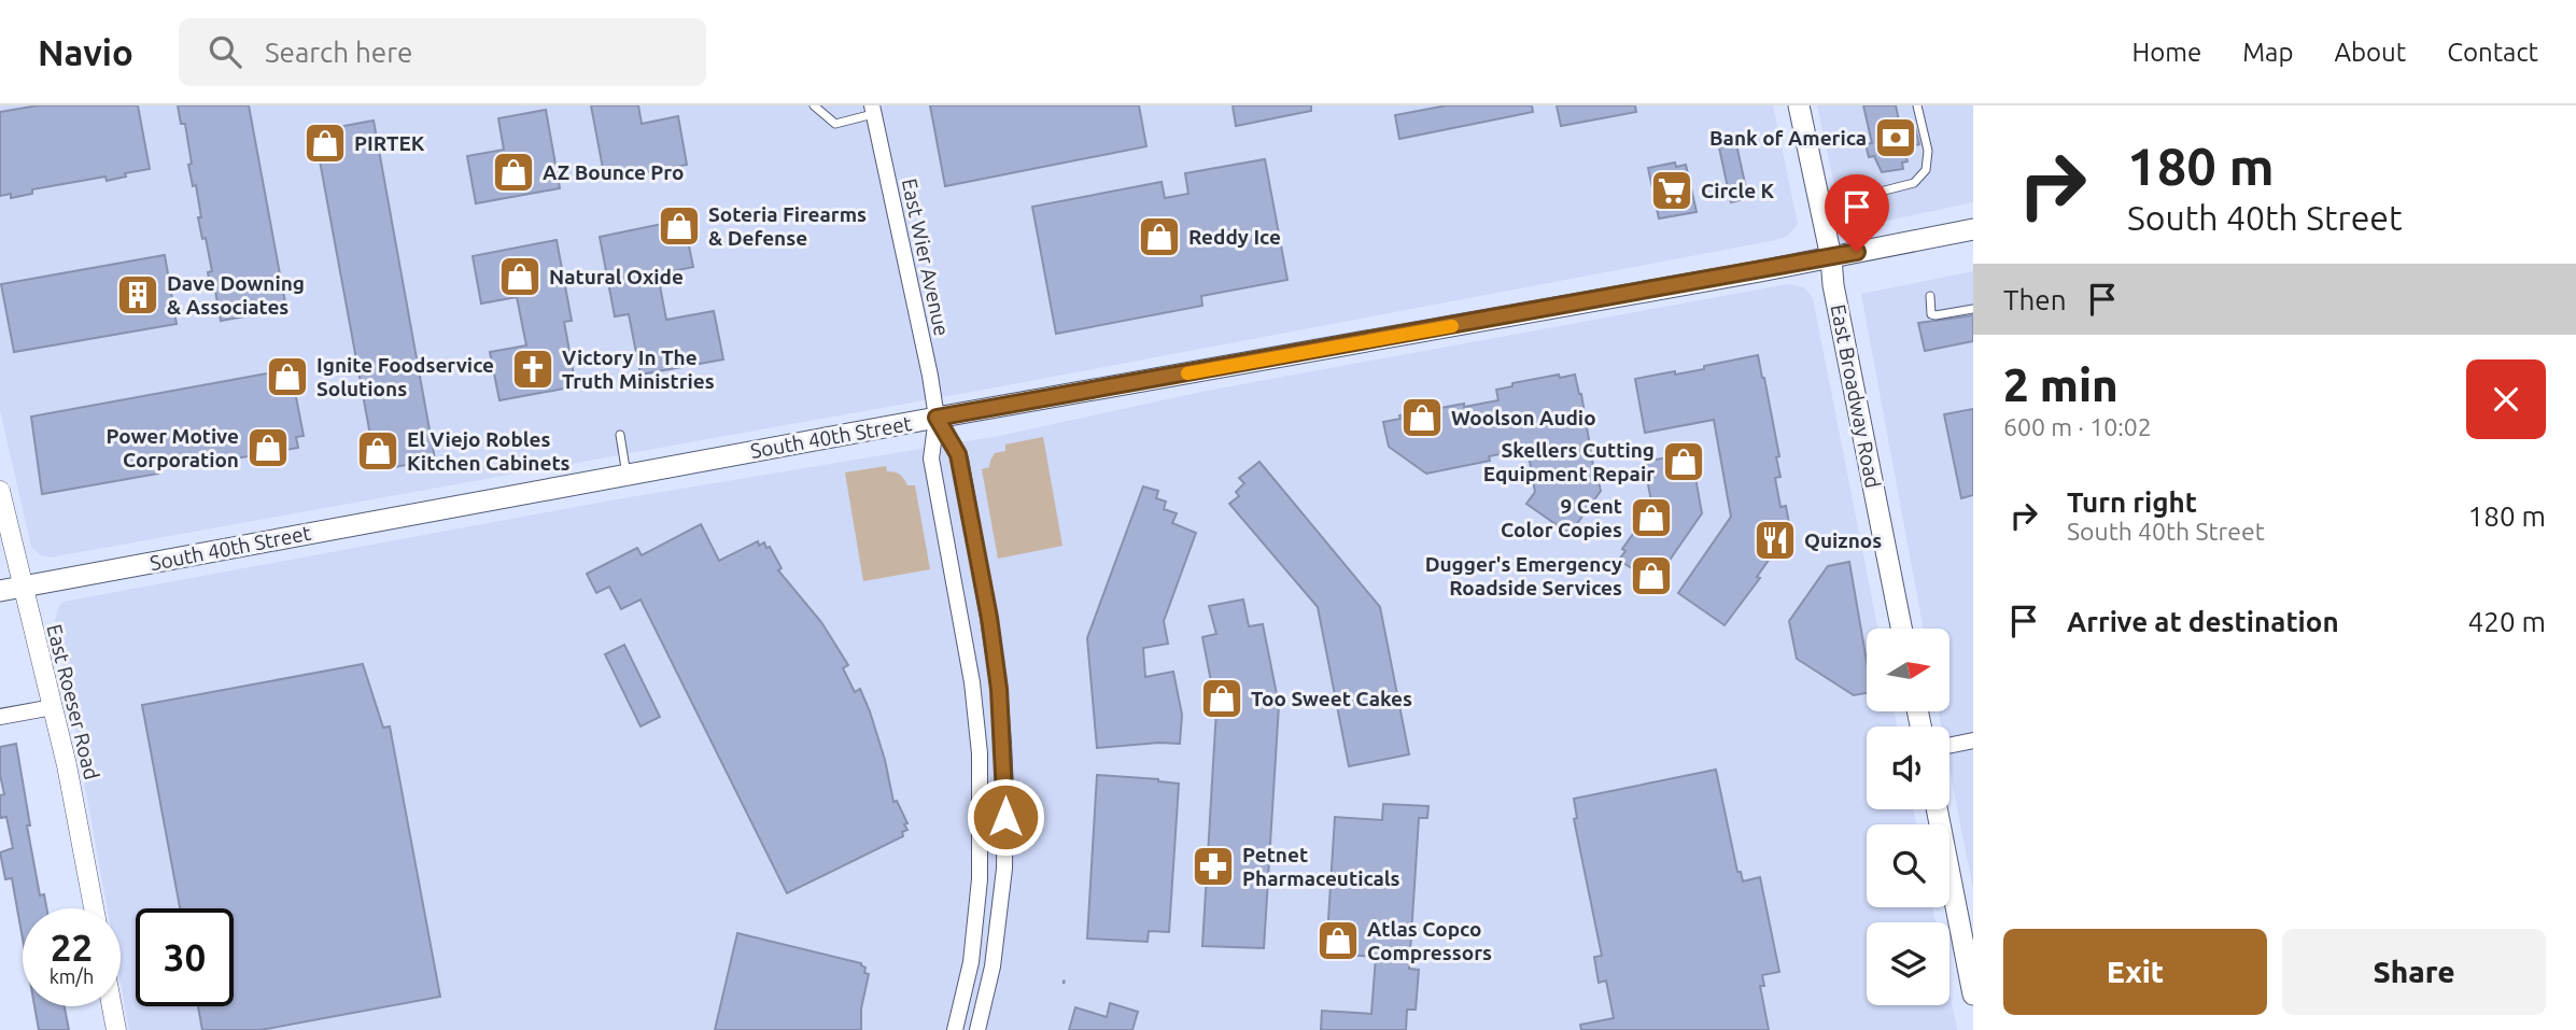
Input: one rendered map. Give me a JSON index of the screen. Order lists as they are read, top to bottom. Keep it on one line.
{"streets":{"main road":["East Broadway Road","South 40th Street"],"street":["East Wier Avenue","East Roeser Road"]},"crossings":[["East Wier Avenue","South 40th Street"],["East Broadway Road","South 40th Street"],["South 40th Street","East Roeser Road"]],"places":{"bank":["Bank of America"],"shop":["PIRTEK","AZ Bounce Pro","Soteria Firearms & Defense","Reddy Ice","Natural Oxide","Ignite Foodservice Solutions","Woolson Audio","Power Motive Corporation","El Viejo Robles Kitchen Cabinets","Skellers Cutting Equipment Repair","9 Cent Color Copies","Dugger's Emergency Roadside Services","Too Sweet Cakes","Atlas Copco Compressors"],"supermarket":["Circle K"],"building":["Dave Downing & Associates"],"church":["Victory In The Truth Ministries"],"restaurant":["Quiznos"],"pharmacy":["Petnet Pharmaceuticals"]},"north":"right","page":{"header":"Navio","search":"Search here","nav":["Home","Map","About","Contact"],"turn":["180 m","South 40th Street"],"then":"Then","heading":["2 min","600 m · 10:02"],"list":[{"name":"Turn right","note":"South 40th Street","value":"180 m"},{"name":"Arrive at destination","value":"420 m"}],"speed":"22 km/h","limit":"30","buttons":["Exit","Share"]}}
